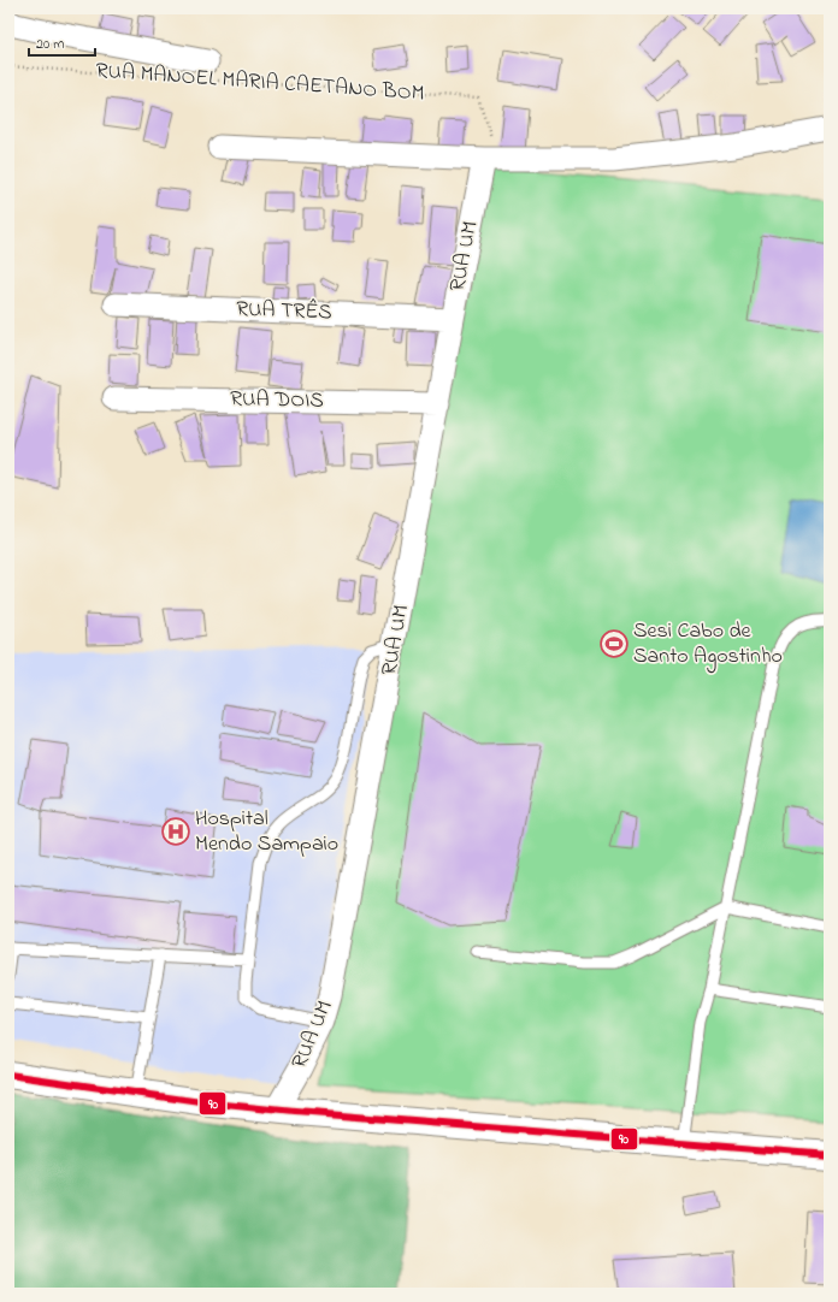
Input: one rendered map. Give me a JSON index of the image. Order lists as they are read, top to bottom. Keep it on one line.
{"streets":{"street":["RUA UM","RUA TRÊS","RUA DOIS"],"path":["RUA MANOEL MARIA CAETANO BOM"]},"crossings":[["RUA UM","RUA TRÊS"],["RUA UM","RUA DOIS"]],"places":{"sports":["Sesi Cabo de Santo Agostinho"],"hospital":["Hospital Mendo Sampaio"]},"lines":["transit line 90"],"scale_bar":"20 m"}
